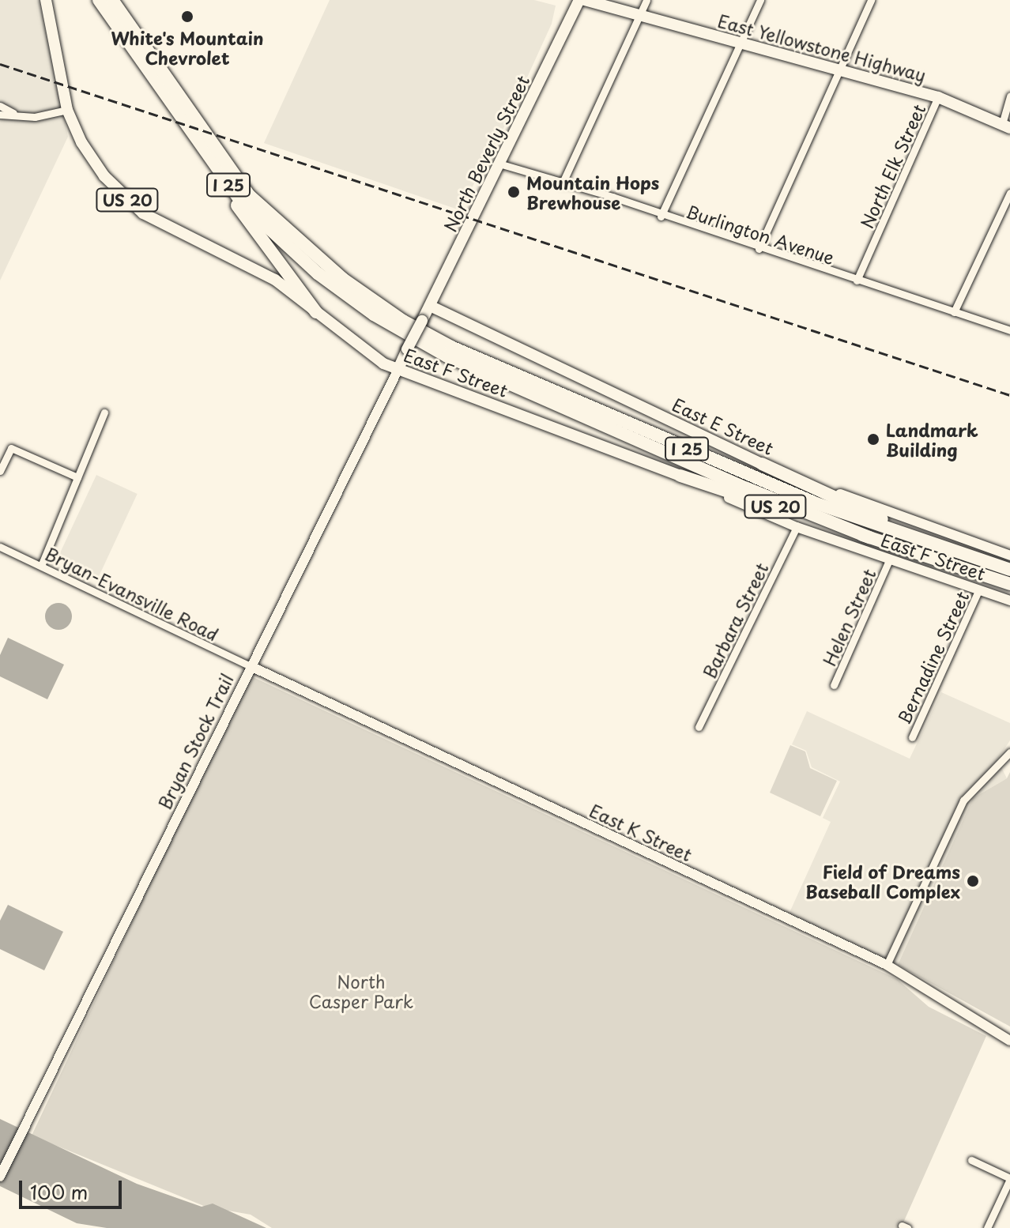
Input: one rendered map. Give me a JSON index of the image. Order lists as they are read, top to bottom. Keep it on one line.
{"streets":{"highway":["I 25","US 20"],"main road":["East Yellowstone Highway","North Beverly Street","East F Street","East E Street","Bryan Stock Trail","East K Street"],"street":["North Elk Street","Burlington Avenue","Bryan-Evansville Road","Helen Street","Barbara Street","Bernadine Street"]},"crossings":[["East Yellowstone Highway","North Elk Street"],["North Beverly Street","Burlington Avenue"],["North Beverly Street","East E Street"],["North Beverly Street","Bryan Stock Trail"],["North Elk Street","Burlington Avenue"],["I 25","US 20"],["US 20","East F Street"],["US 20","East E Street"],["East F Street","Helen Street"],["East F Street","Barbara Street"],["East F Street","Bernadine Street"],["East F Street","Bryan Stock Trail"],["Bryan-Evansville Road","Bryan Stock Trail"],["Bryan-Evansville Road","East K Street"],["Bryan Stock Trail","East K Street"]],"parks":["North Casper Park"],"places":["White's Mountain Chevrolet","Mountain Hops Brewhouse","Landmark Building","Field of Dreams Baseball Complex"],"scale_bar":"100 m"}
